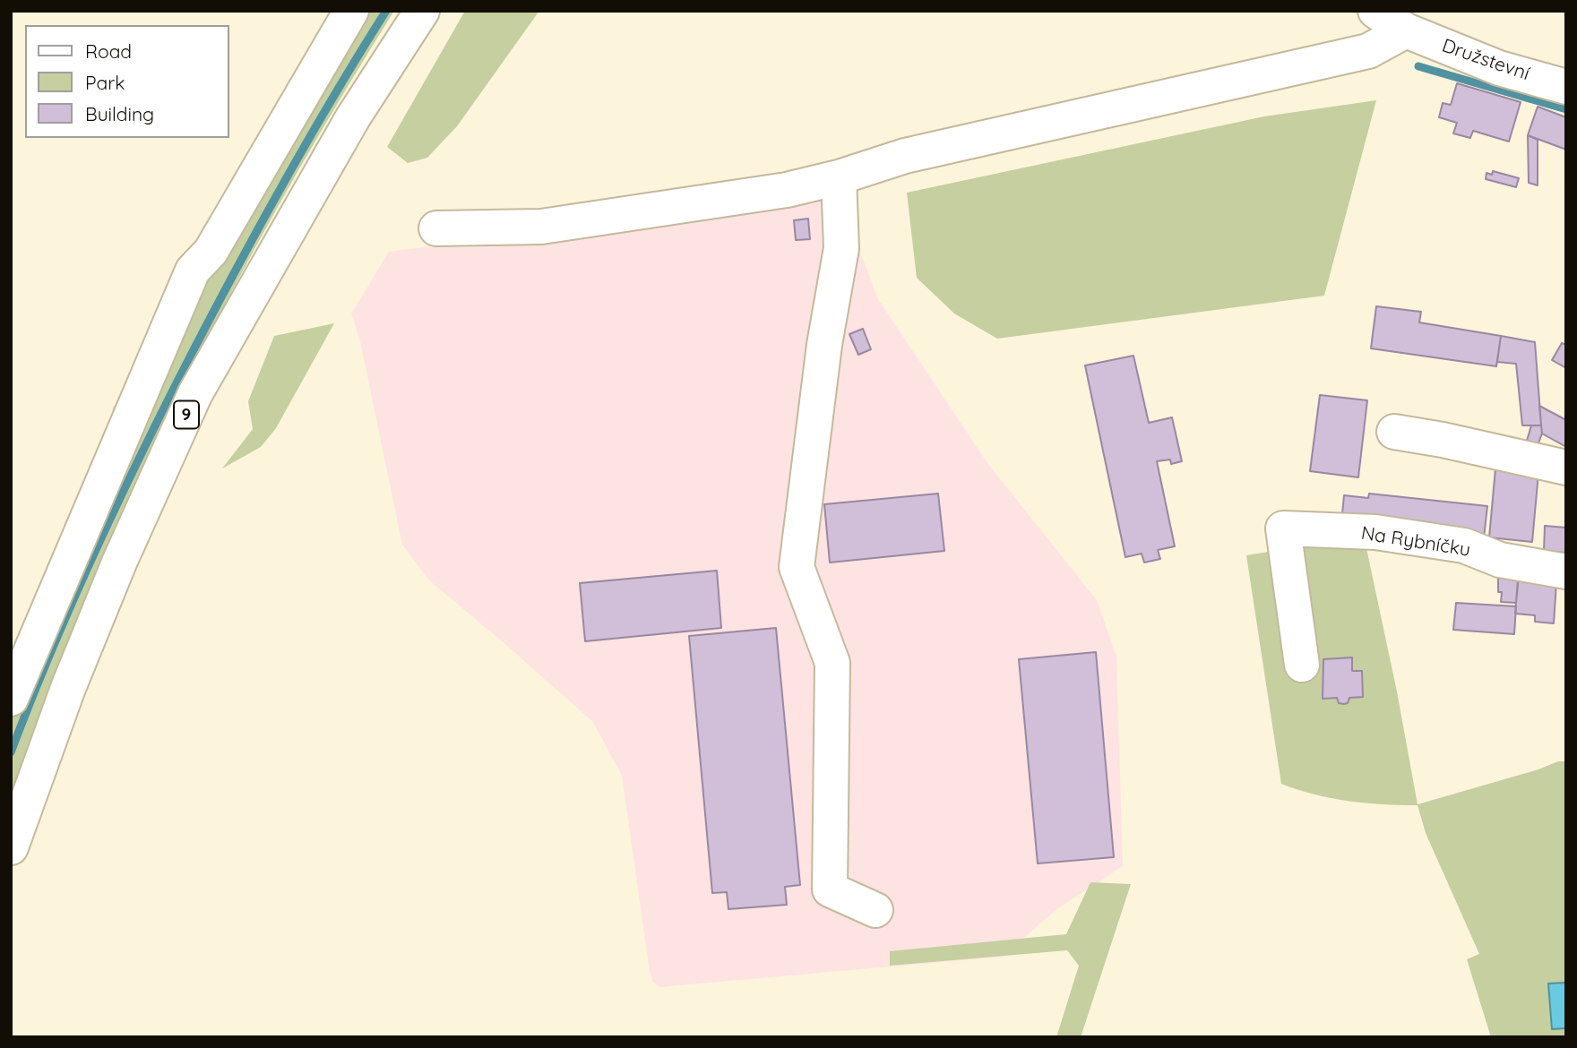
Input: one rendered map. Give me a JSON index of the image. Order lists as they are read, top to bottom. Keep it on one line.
{"streets":{"street":["Družstevní","9","Na Rybníčku"]},"legend":["Road","Park","Building"]}
